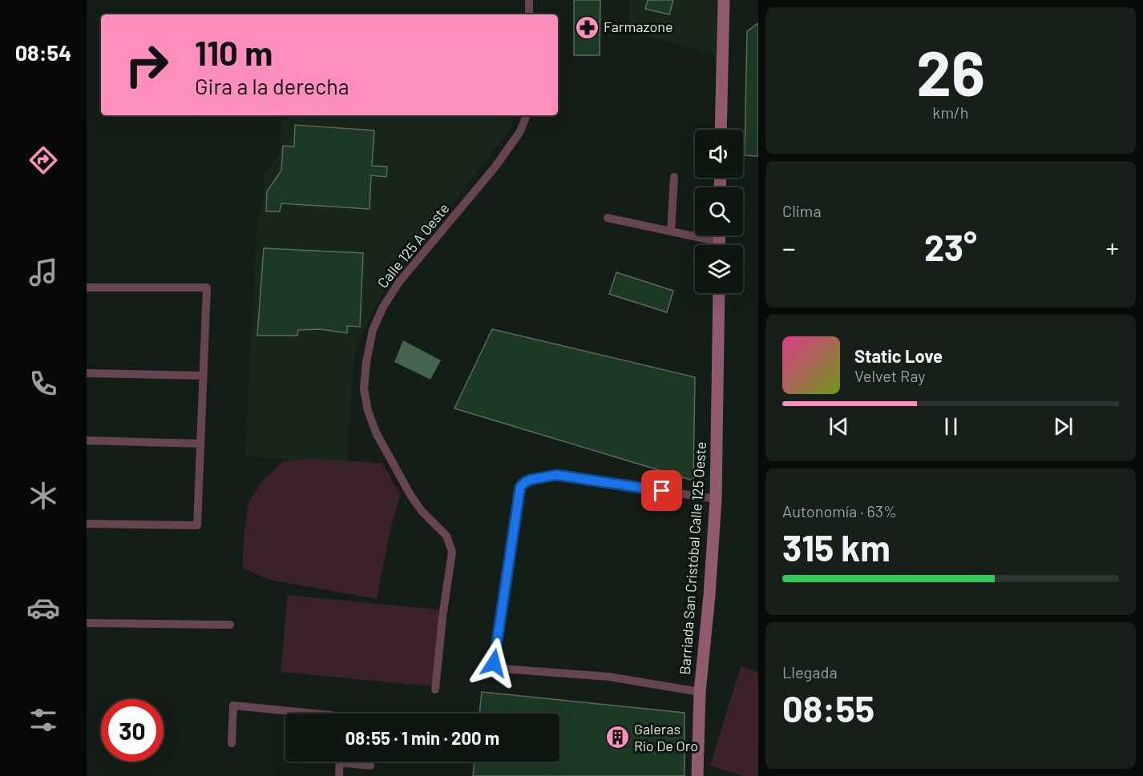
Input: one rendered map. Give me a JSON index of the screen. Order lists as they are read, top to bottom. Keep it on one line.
{"streets":{"street":["Calle 125 A Oeste","Barriada San Cristóbal Calle 125 Oeste"]},"places":{"pharmacy":["Farmazone"],"building":["Galeras Río De Oro"]},"page":{"tabs":"08:54","tile":[["26","km/h"],"Clima",["Autonomía · 63%","315 km"],["Llegada","08:55"]],"turn":["110 m","Gira a la derecha"],"heat":["−","23°","+"],"song":["Static Love","Velvet Ray"],"limit":"30","trip":"08:55 · 1 min · 200 m"}}
